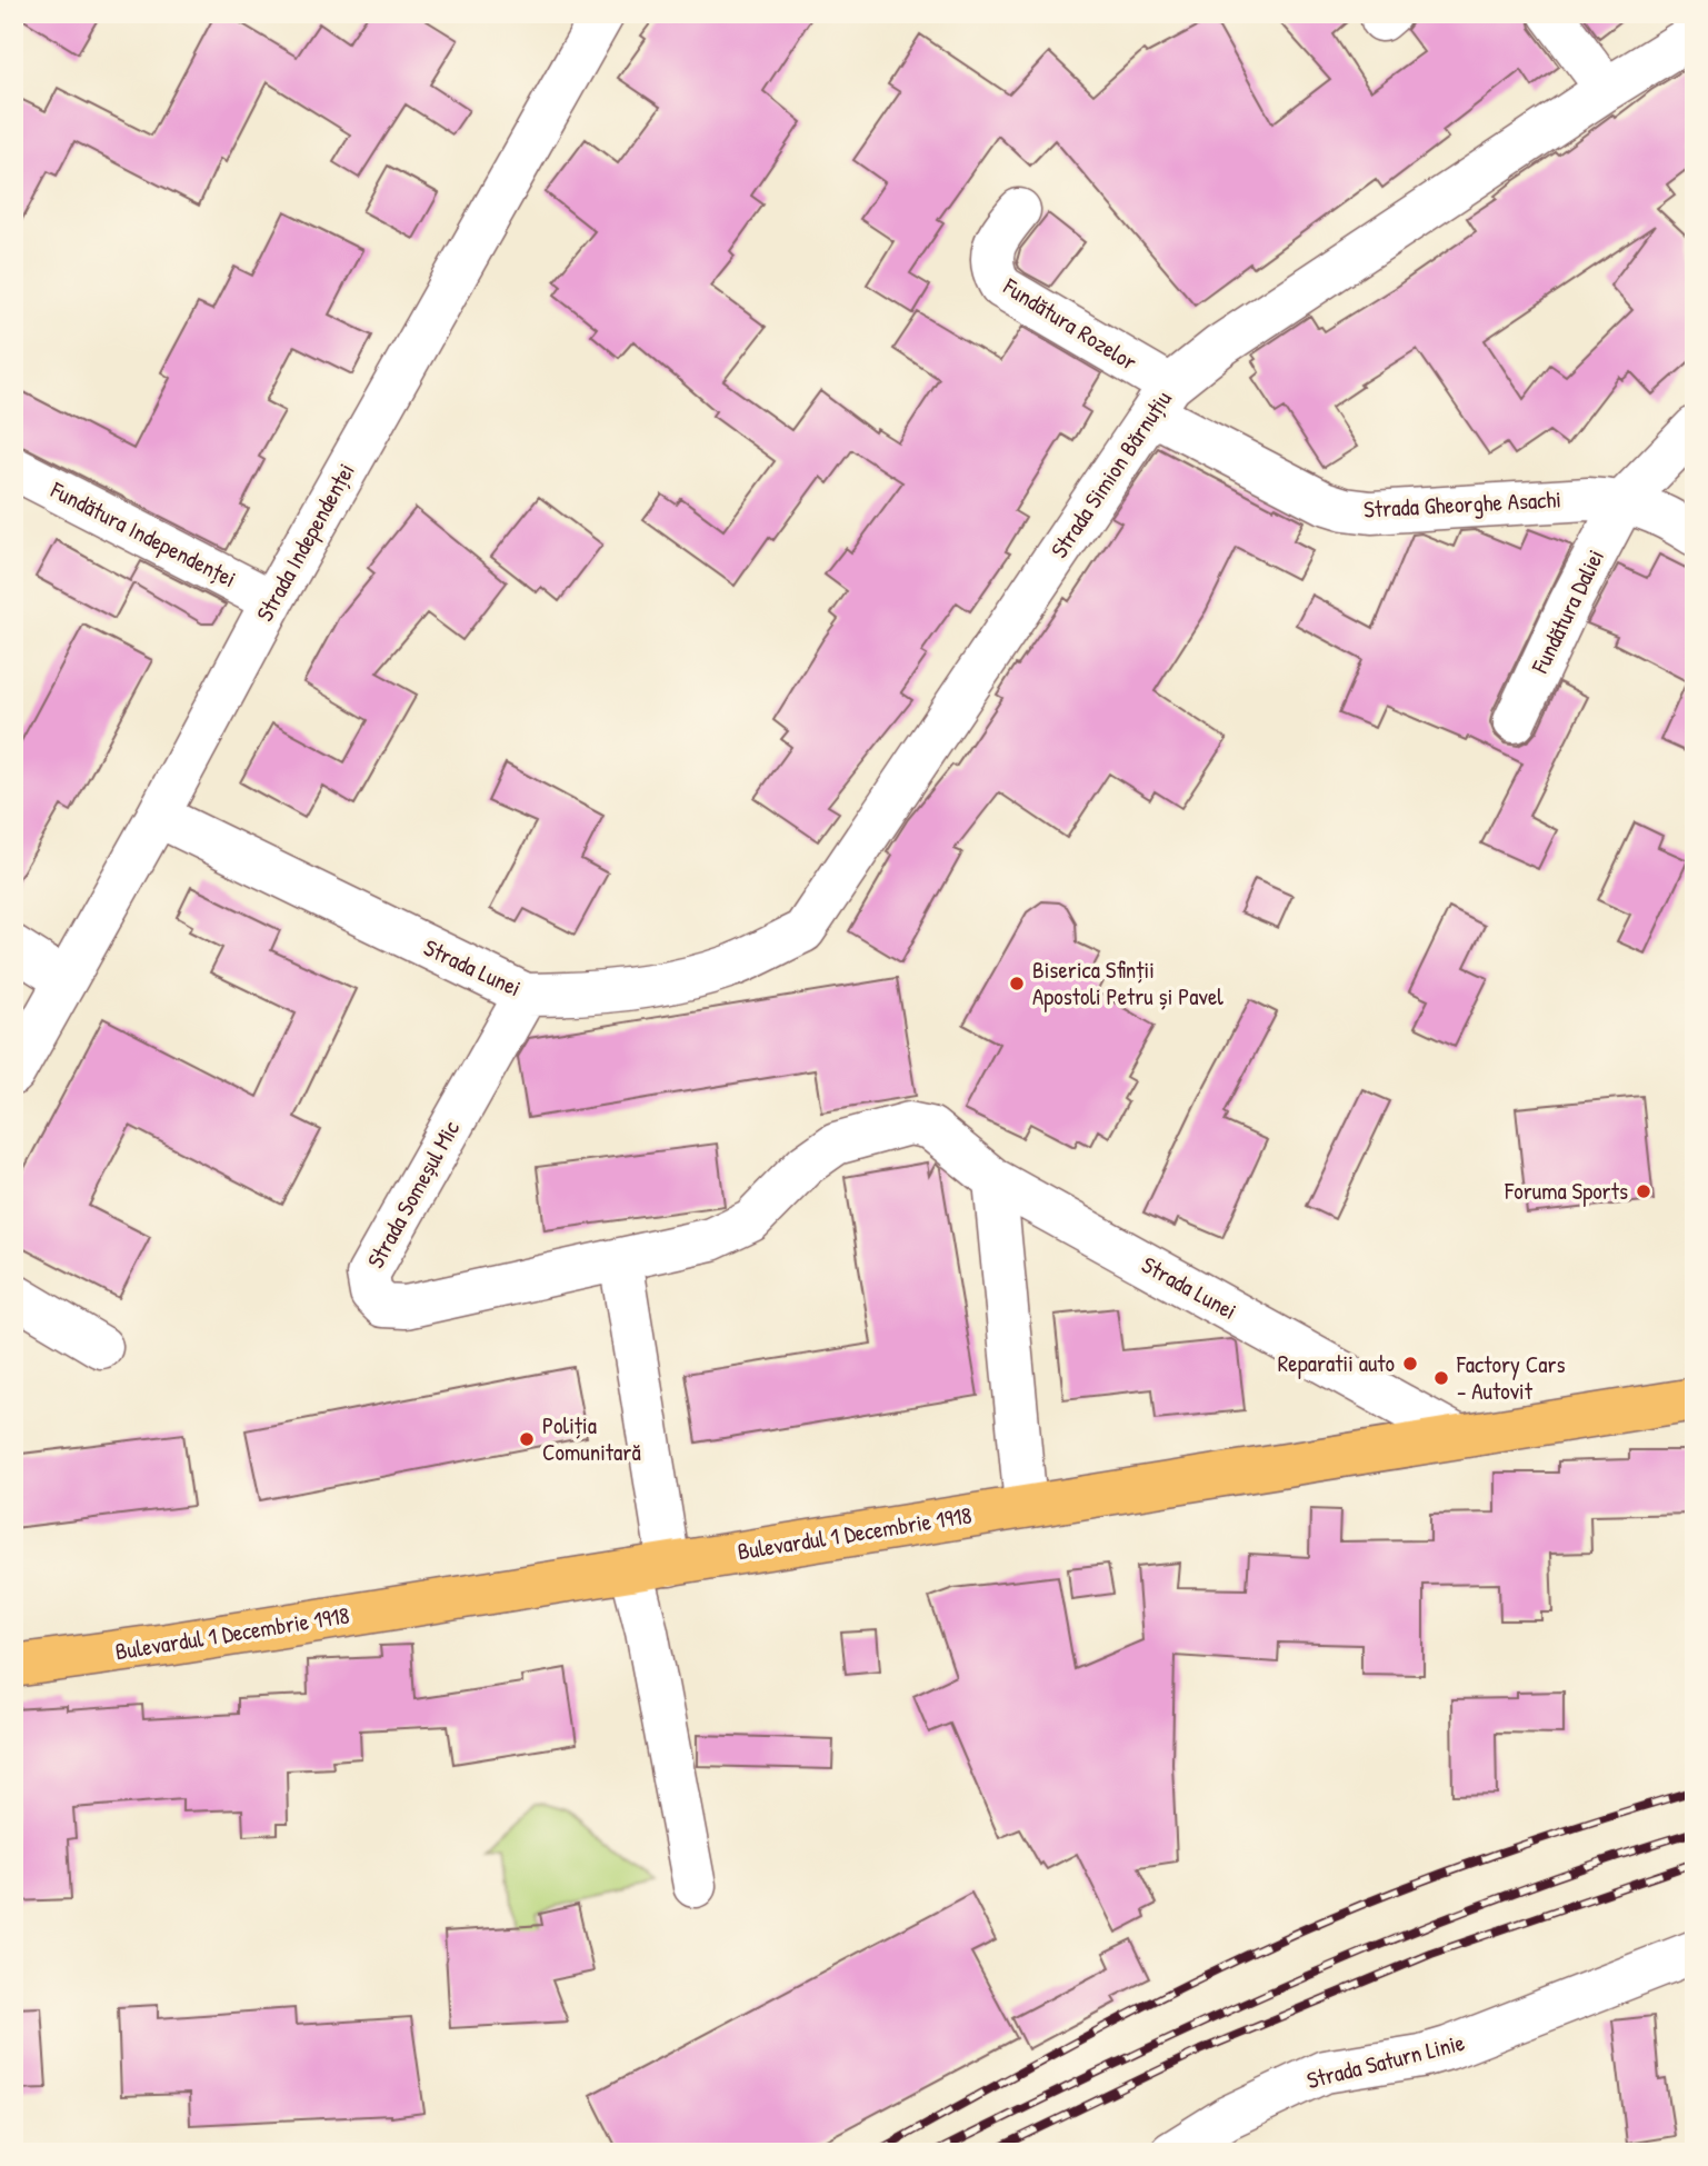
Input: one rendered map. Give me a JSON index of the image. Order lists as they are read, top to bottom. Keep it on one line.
{"streets":{"main road":["Bulevardul 1 Decembrie 1918"],"street":["Fundătura Rozelor","Strada Simion Bărnuțiu","Strada Gheorghe Asachi","Fundătura Independenței","Strada Independenței","Fundătura Daliei","Strada Lunei","Strada Someșul Mic","Strada Saturn Linie"]},"crossings":[["Fundătura Rozelor","Strada Simion Bărnuțiu"],["Fundătura Rozelor","Strada Gheorghe Asachi"],["Strada Simion Bărnuțiu","Strada Gheorghe Asachi"],["Strada Simion Bărnuțiu","Strada Lunei"],["Strada Gheorghe Asachi","Fundătura Daliei"],["Fundătura Independenței","Strada Independenței"],["Strada Independenței","Strada Lunei"],["Strada Lunei","Strada Someșul Mic"],["Strada Lunei","Bulevardul 1 Decembrie 1918"]],"places":["Biserica Sfinții Apostoli Petru și Pavel","Foruma Sports","Reparatii auto","Factory Cars - Autovit","Poliția Comunitară"]}
